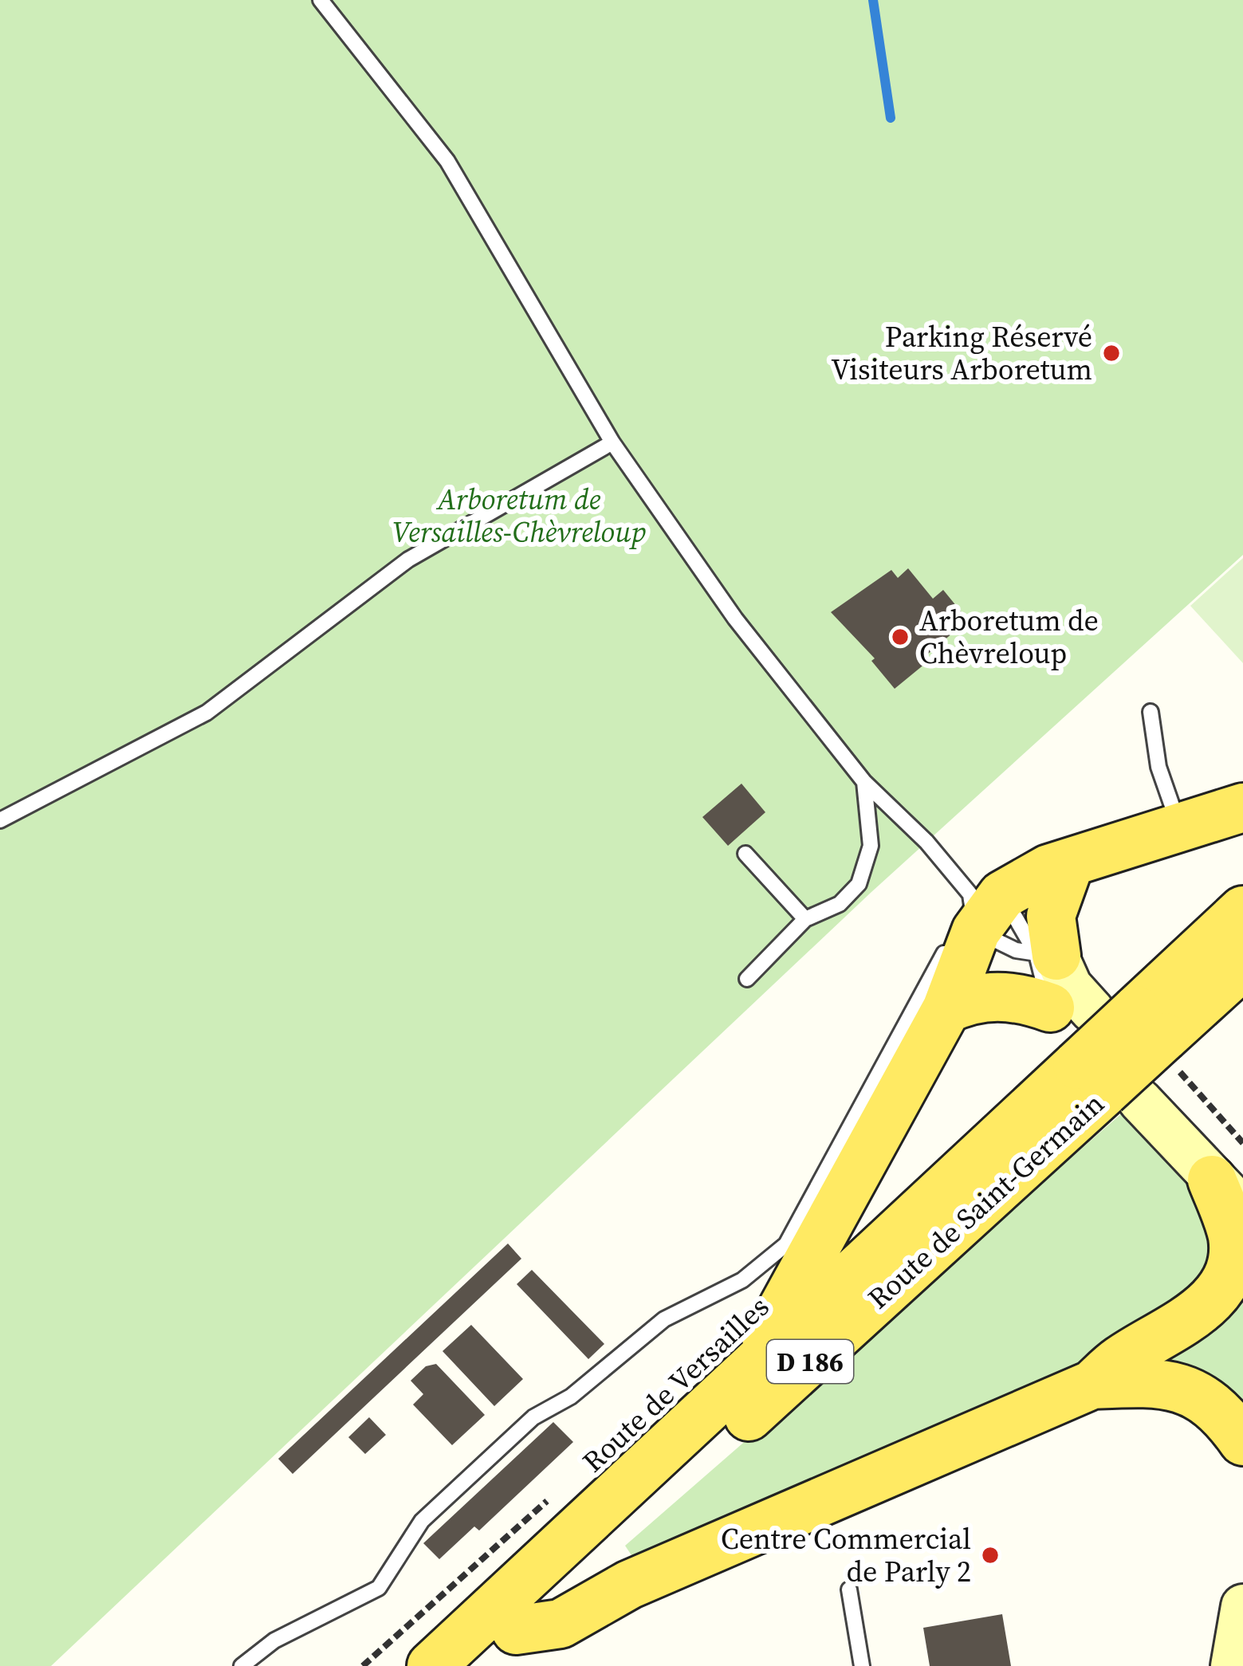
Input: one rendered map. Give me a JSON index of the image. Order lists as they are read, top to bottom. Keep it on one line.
{"streets":{"main road":["Route de Saint-Germain","D 186"]},"crossings":[["Route de Saint-Germain","D 186"]],"parks":["Arboretum de Versailles-Chèvreloup"],"places":["Parking Réservé Visiteurs Arboretum","Arboretum de Chèvreloup","Centre Commercial de Parly 2"]}
